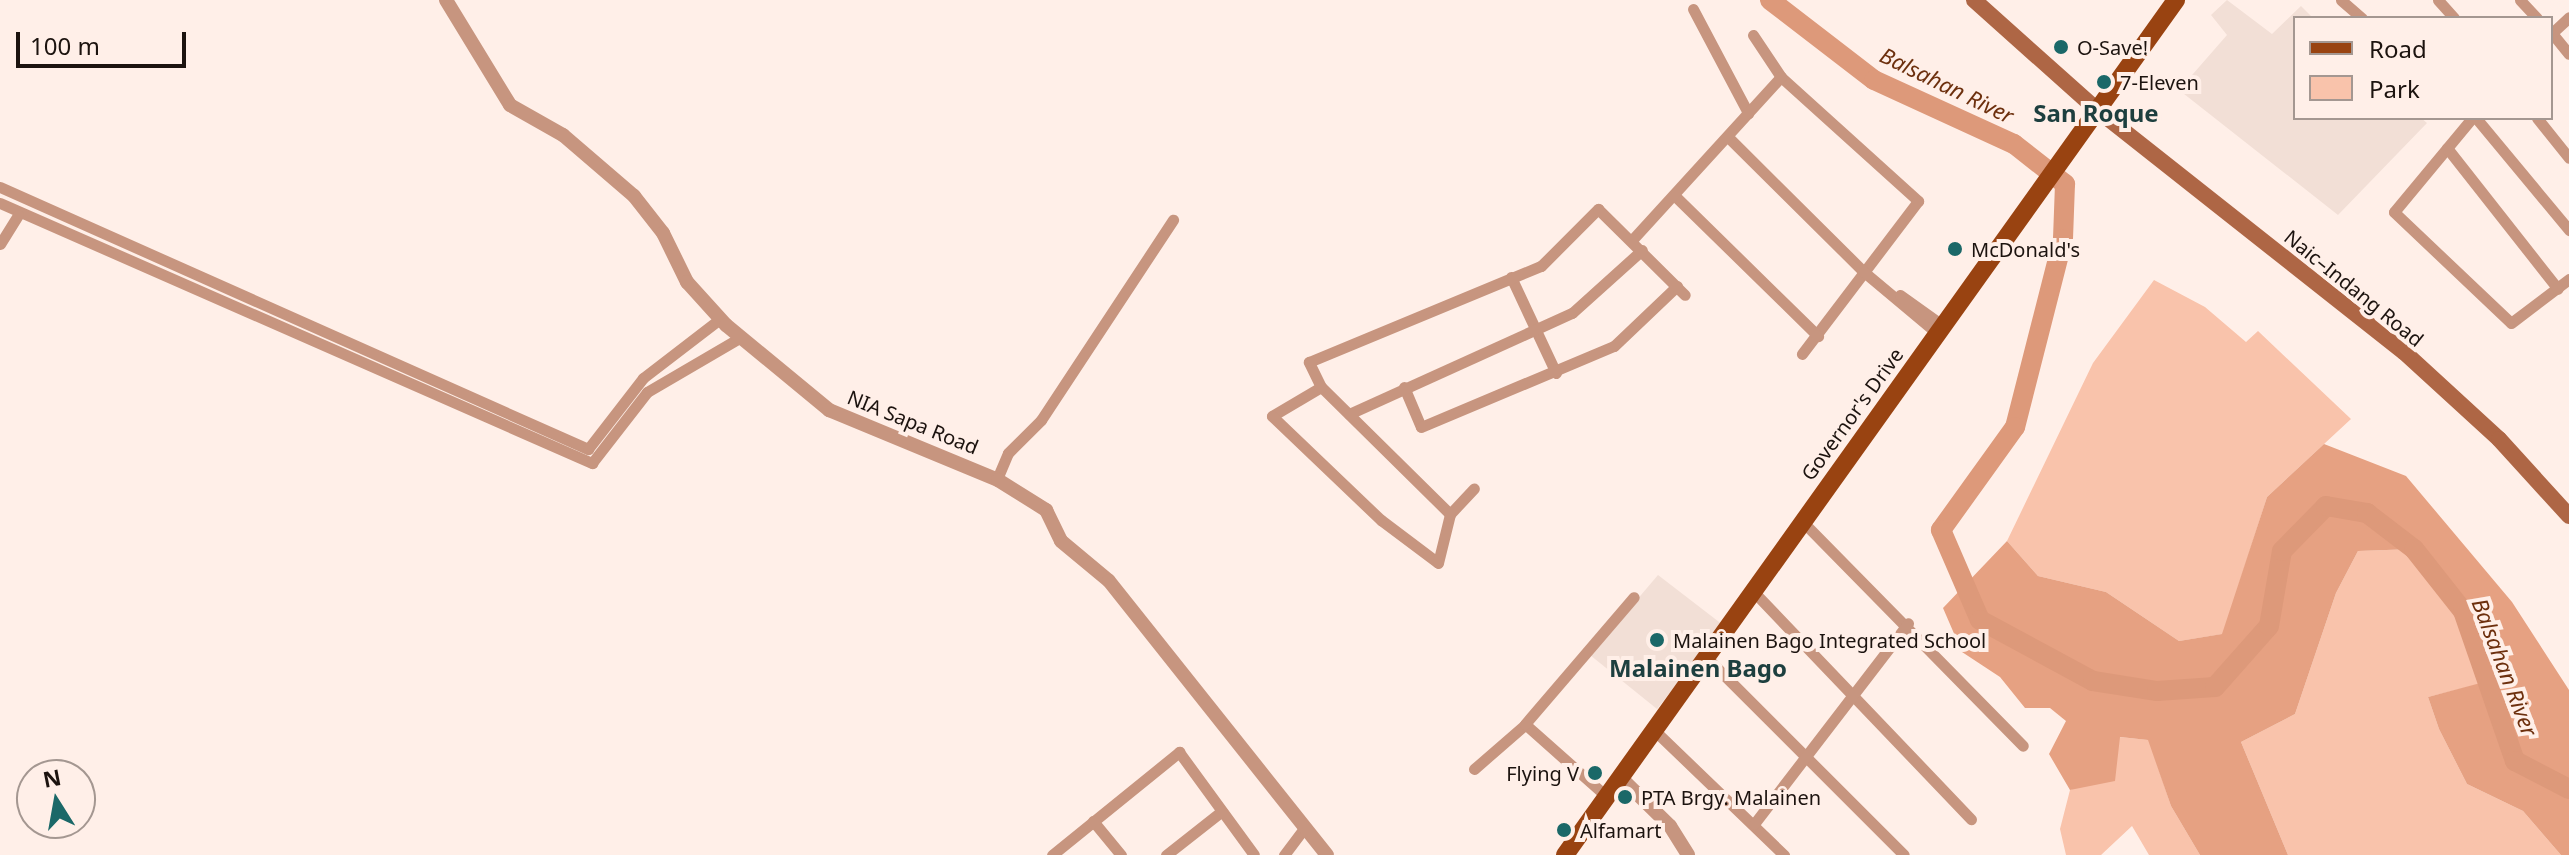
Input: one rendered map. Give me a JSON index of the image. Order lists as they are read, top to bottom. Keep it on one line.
{"streets":{"main road":["Naic–Indang Road","Governor's Drive"],"street":["NIA Sapa Road"]},"crossings":[["Naic–Indang Road","Governor's Drive"]],"districts":["San Roque","Malainen Bago"],"water":["Balsahan River"],"places":["O-Save!","7-Eleven","McDonald's","Malainen Bago Integrated School","Flying V","PTA Brgy. Malainen","Alfamart"],"legend":["Road","Park"],"scale_bar":"100 m","north":"top"}
